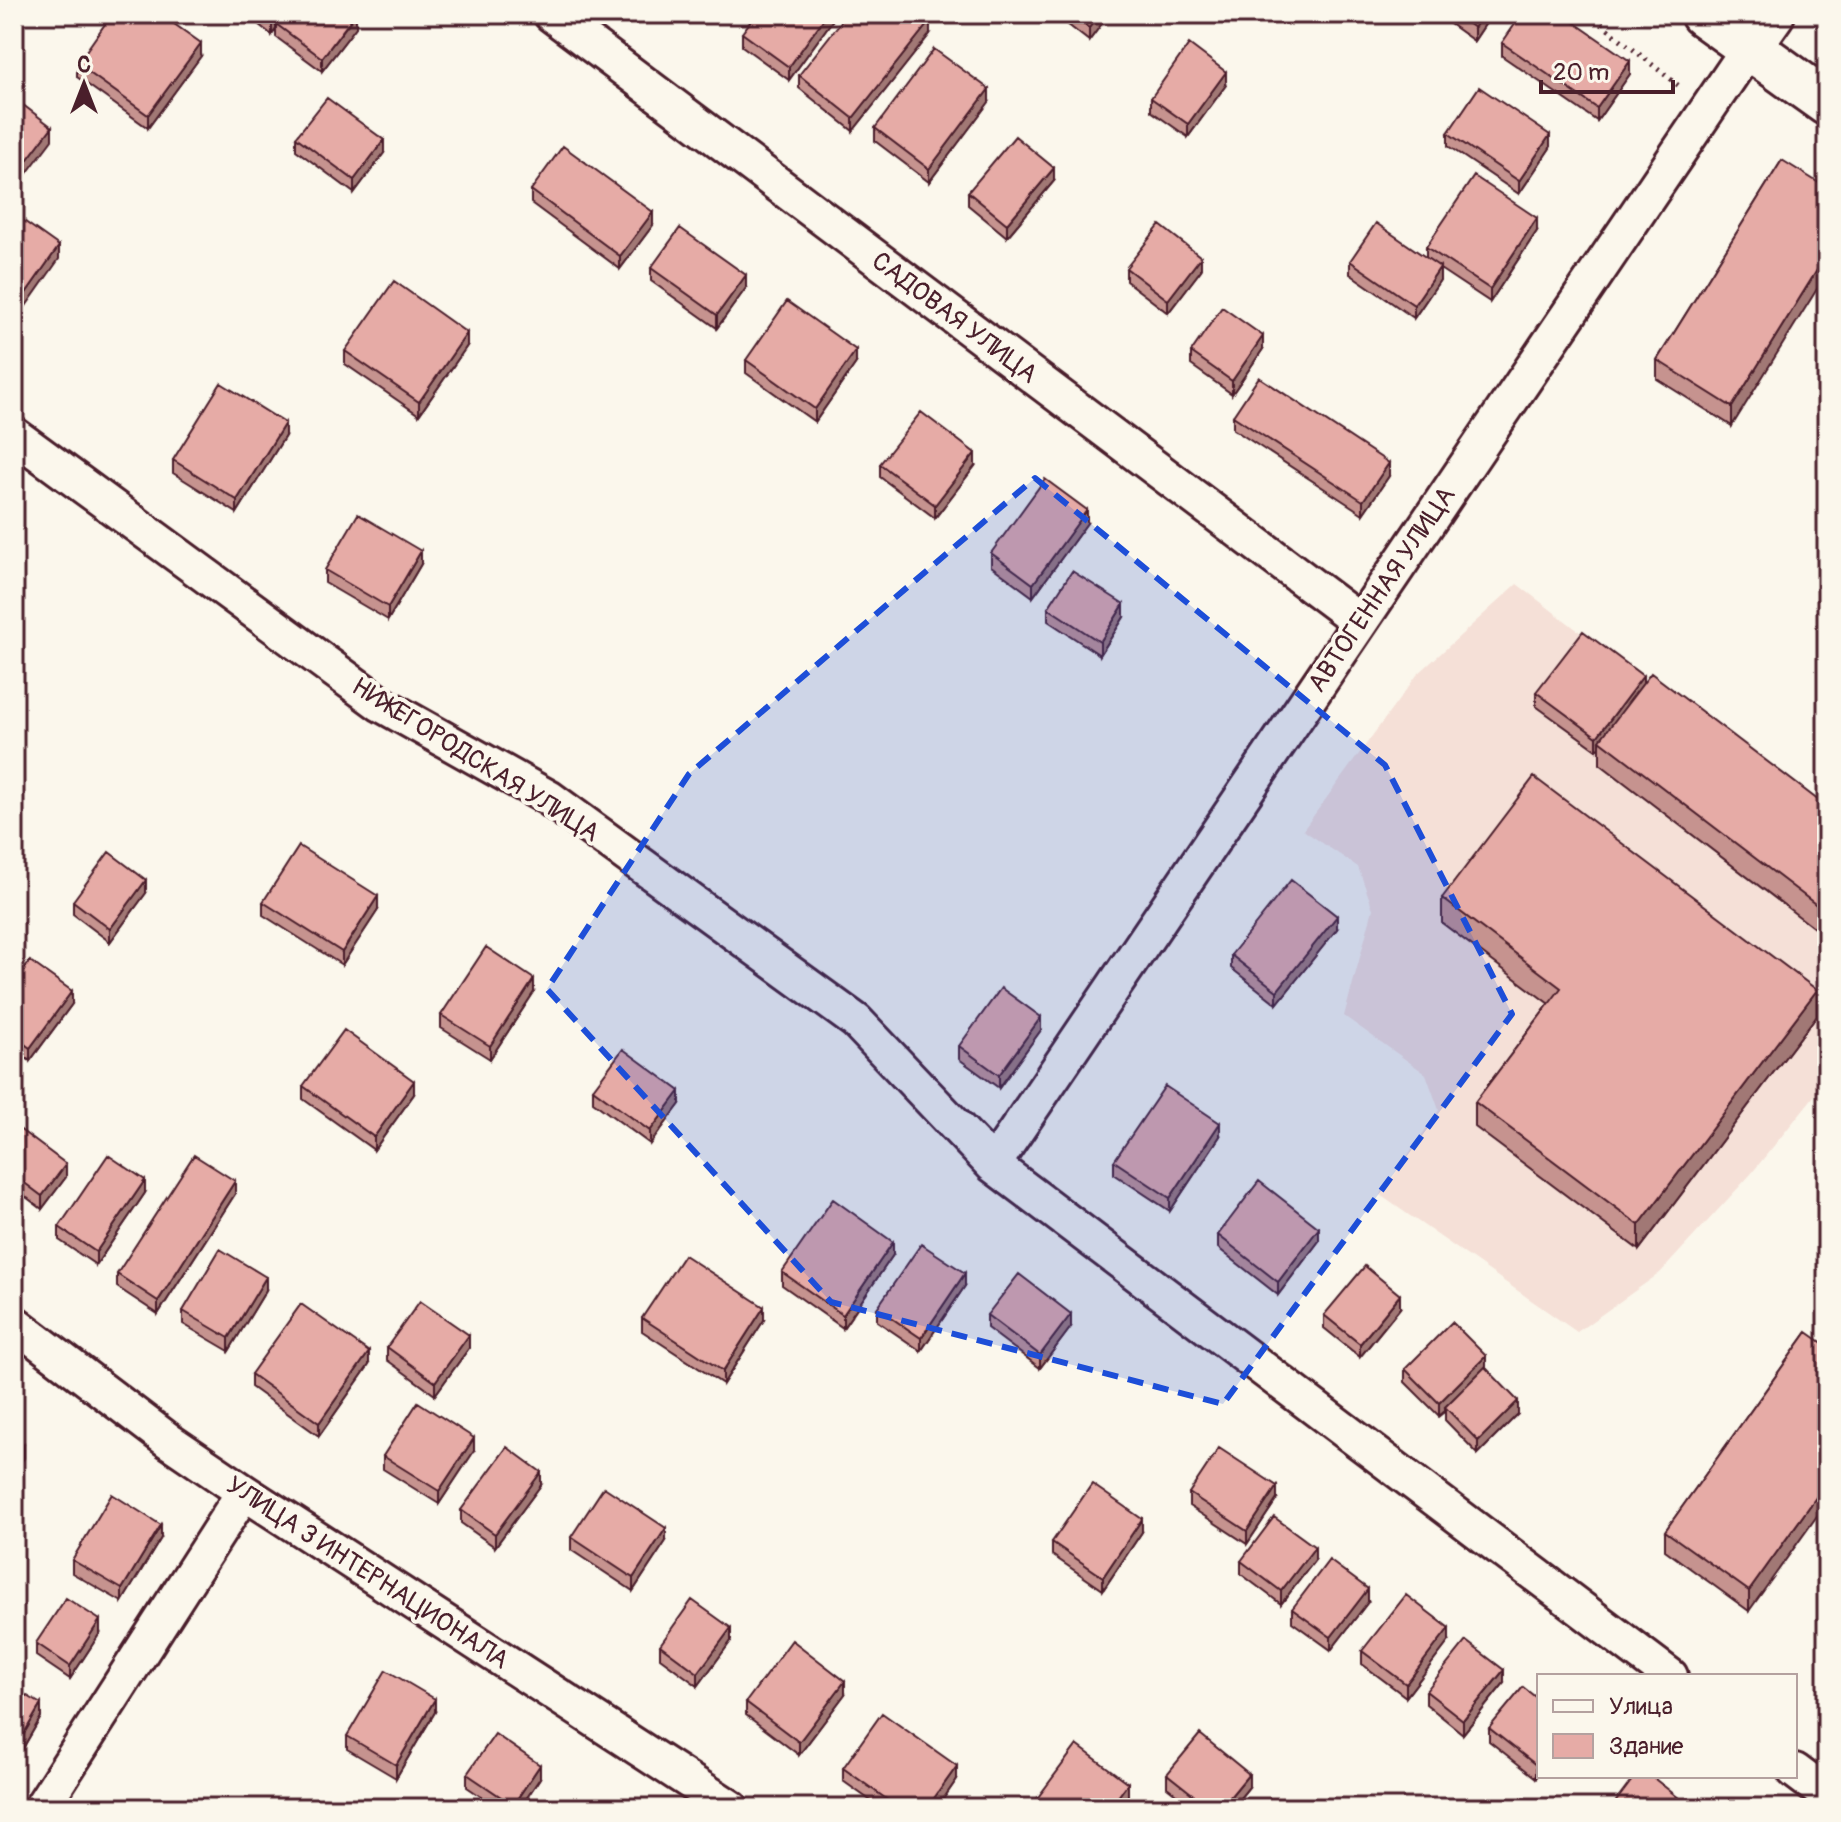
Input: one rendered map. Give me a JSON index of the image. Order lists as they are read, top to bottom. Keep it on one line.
{"streets":{"street":["САДОВАЯ УЛИЦА","АВТОГЕННАЯ УЛИЦА","НИЖЕГОРОДСКАЯ УЛИЦА","УЛИЦА 3 ИНТЕРНАЦИОНАЛА"]},"crossings":[["САДОВАЯ УЛИЦА","АВТОГЕННАЯ УЛИЦА"],["АВТОГЕННАЯ УЛИЦА","НИЖЕГОРОДСКАЯ УЛИЦА"]],"legend":["Улица","Здание"],"scale_bar":"20 m","north":"top"}
